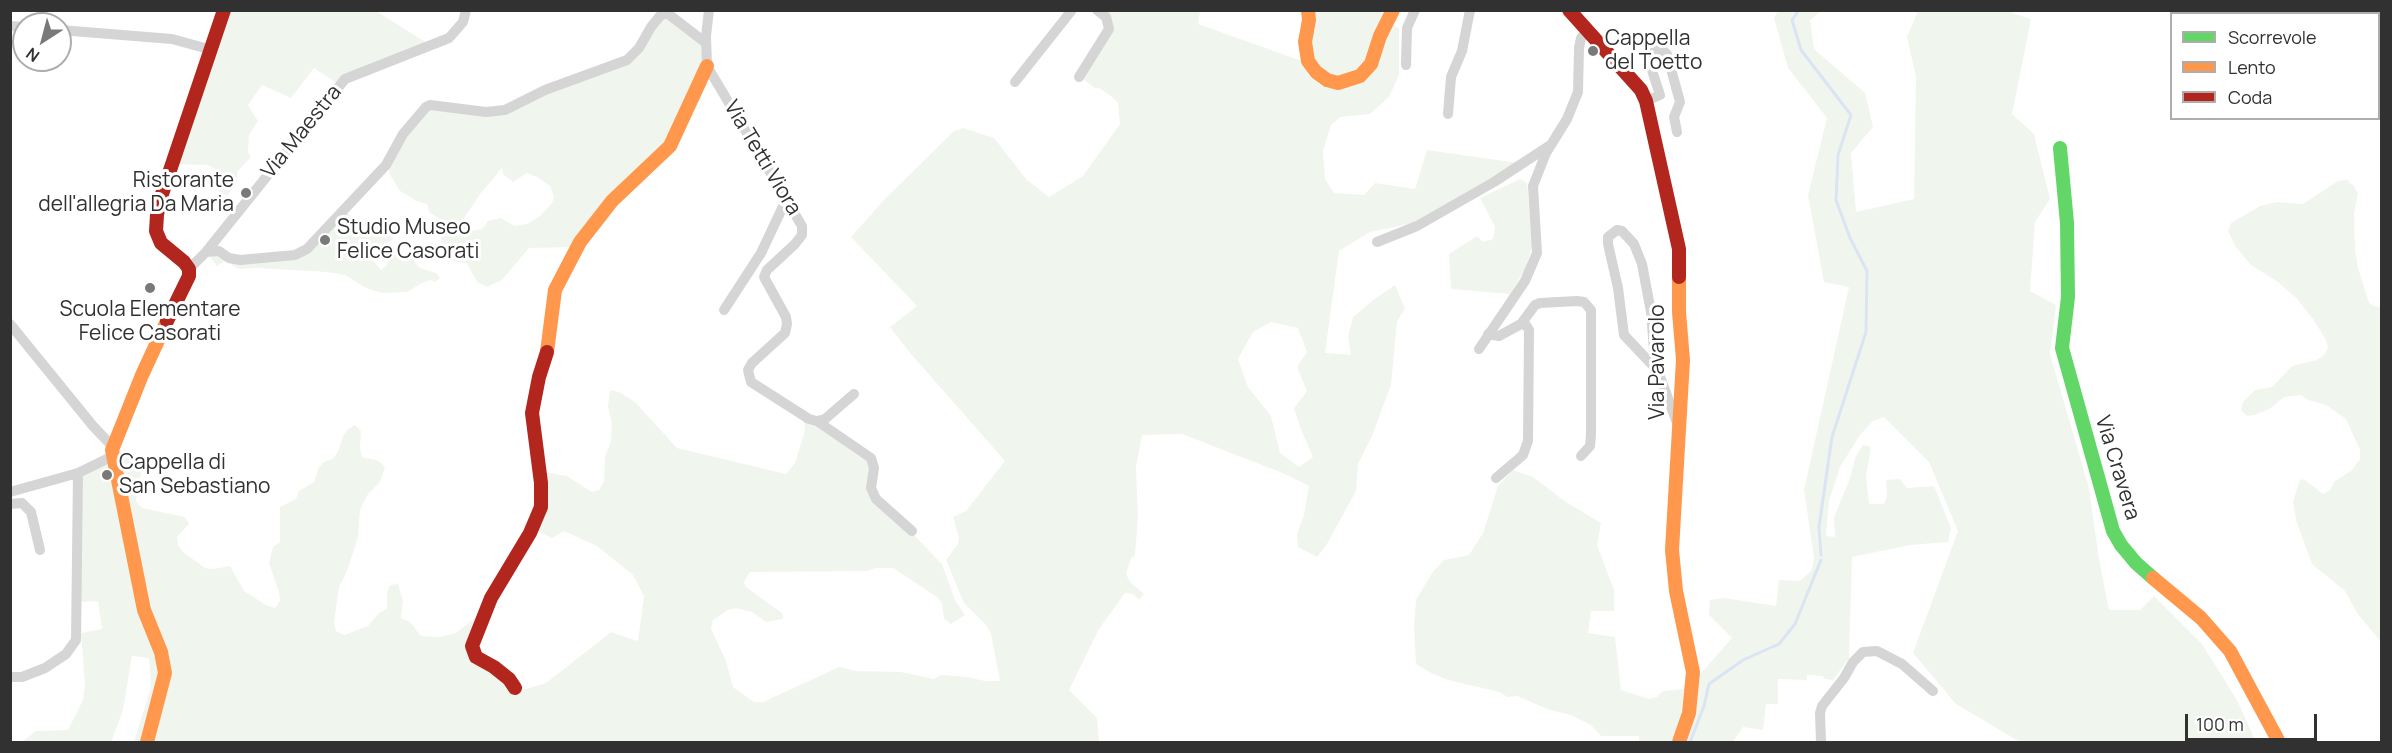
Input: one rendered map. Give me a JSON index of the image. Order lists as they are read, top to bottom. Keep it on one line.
{"streets":{"street":["Via Maestra","Via Tetti Viora","Via Pavarolo","Via Cravera"]},"places":["Cappella del Toetto","Ristorante dell'allegria Da Maria","Studio Museo Felice Casorati","Scuola Elementare Felice Casorati","Cappella di San Sebastiano"],"legend":["Scorrevole","Lento","Coda"],"scale_bar":"100 m","north":"bottom left"}
